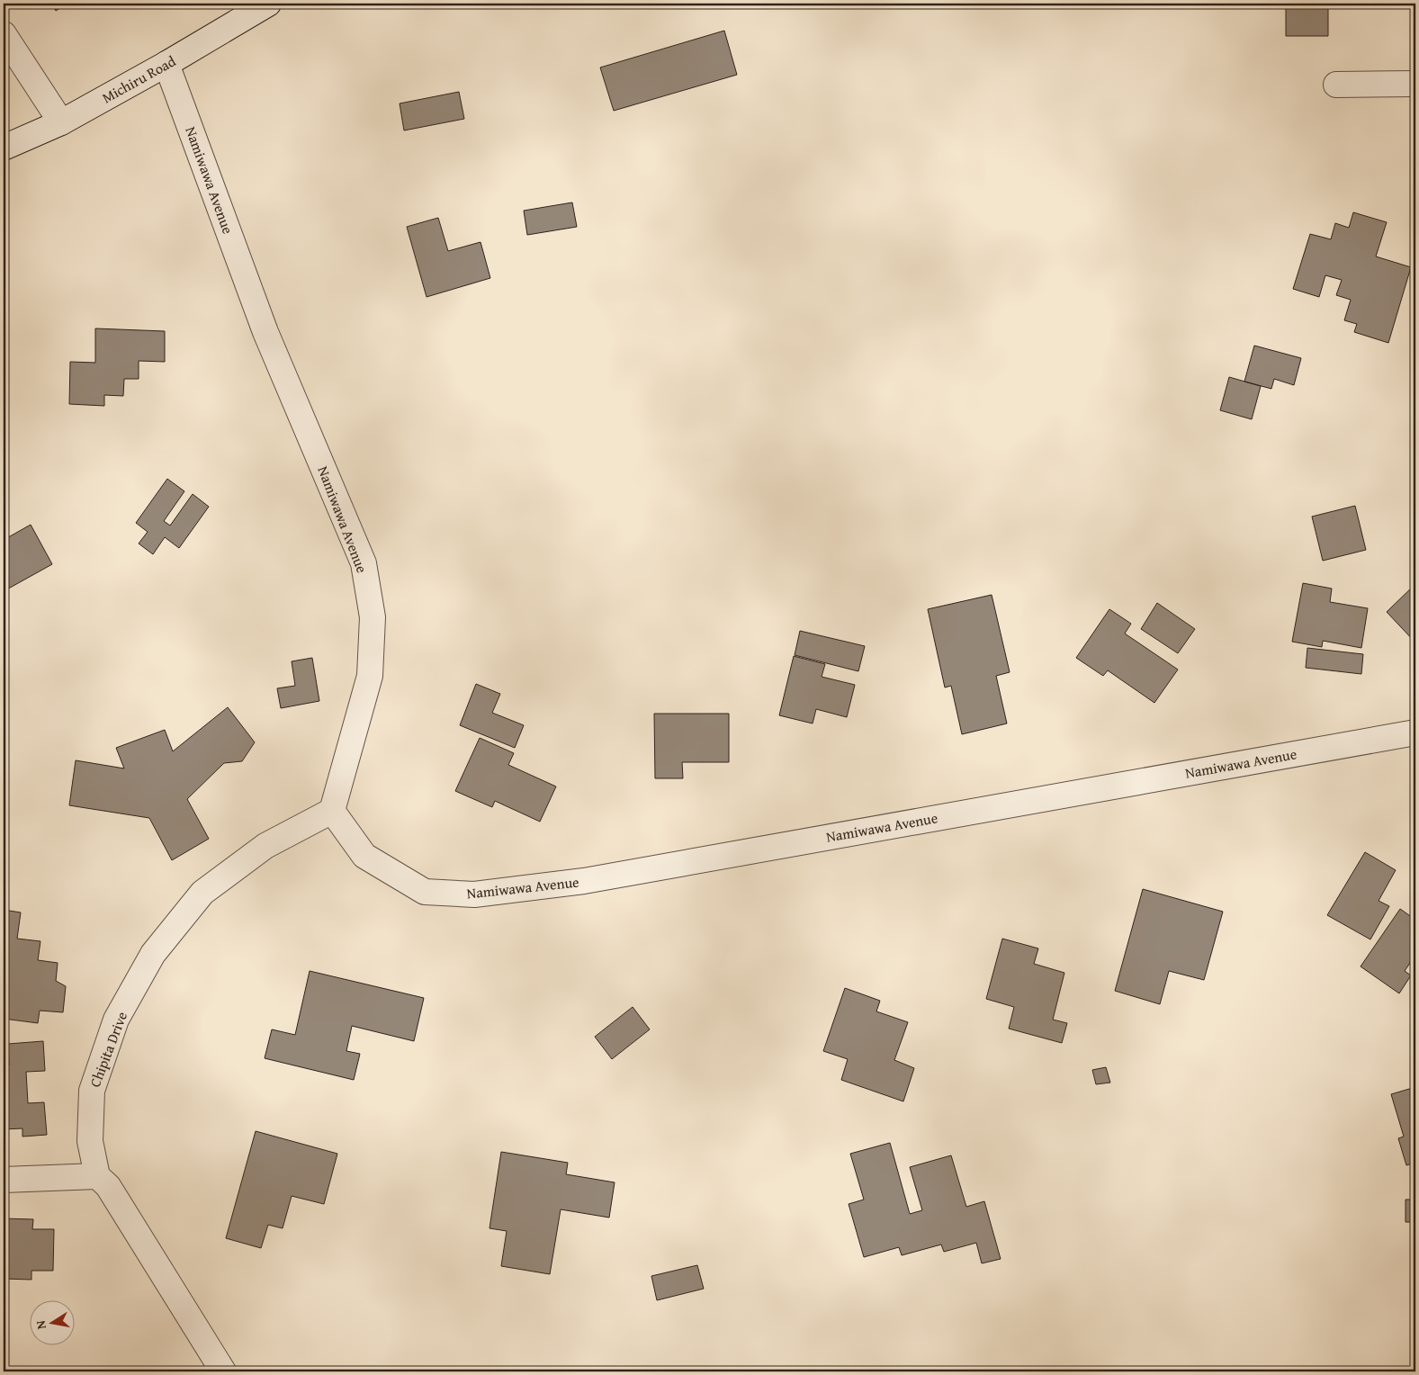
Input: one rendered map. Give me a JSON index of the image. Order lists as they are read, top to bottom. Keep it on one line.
{"streets":{"street":["Michiru Road","Namiwawa Avenue","Chipita Drive"]},"crossings":[["Michiru Road","Namiwawa Avenue"],["Namiwawa Avenue","Chipita Drive"]],"north":"left"}
